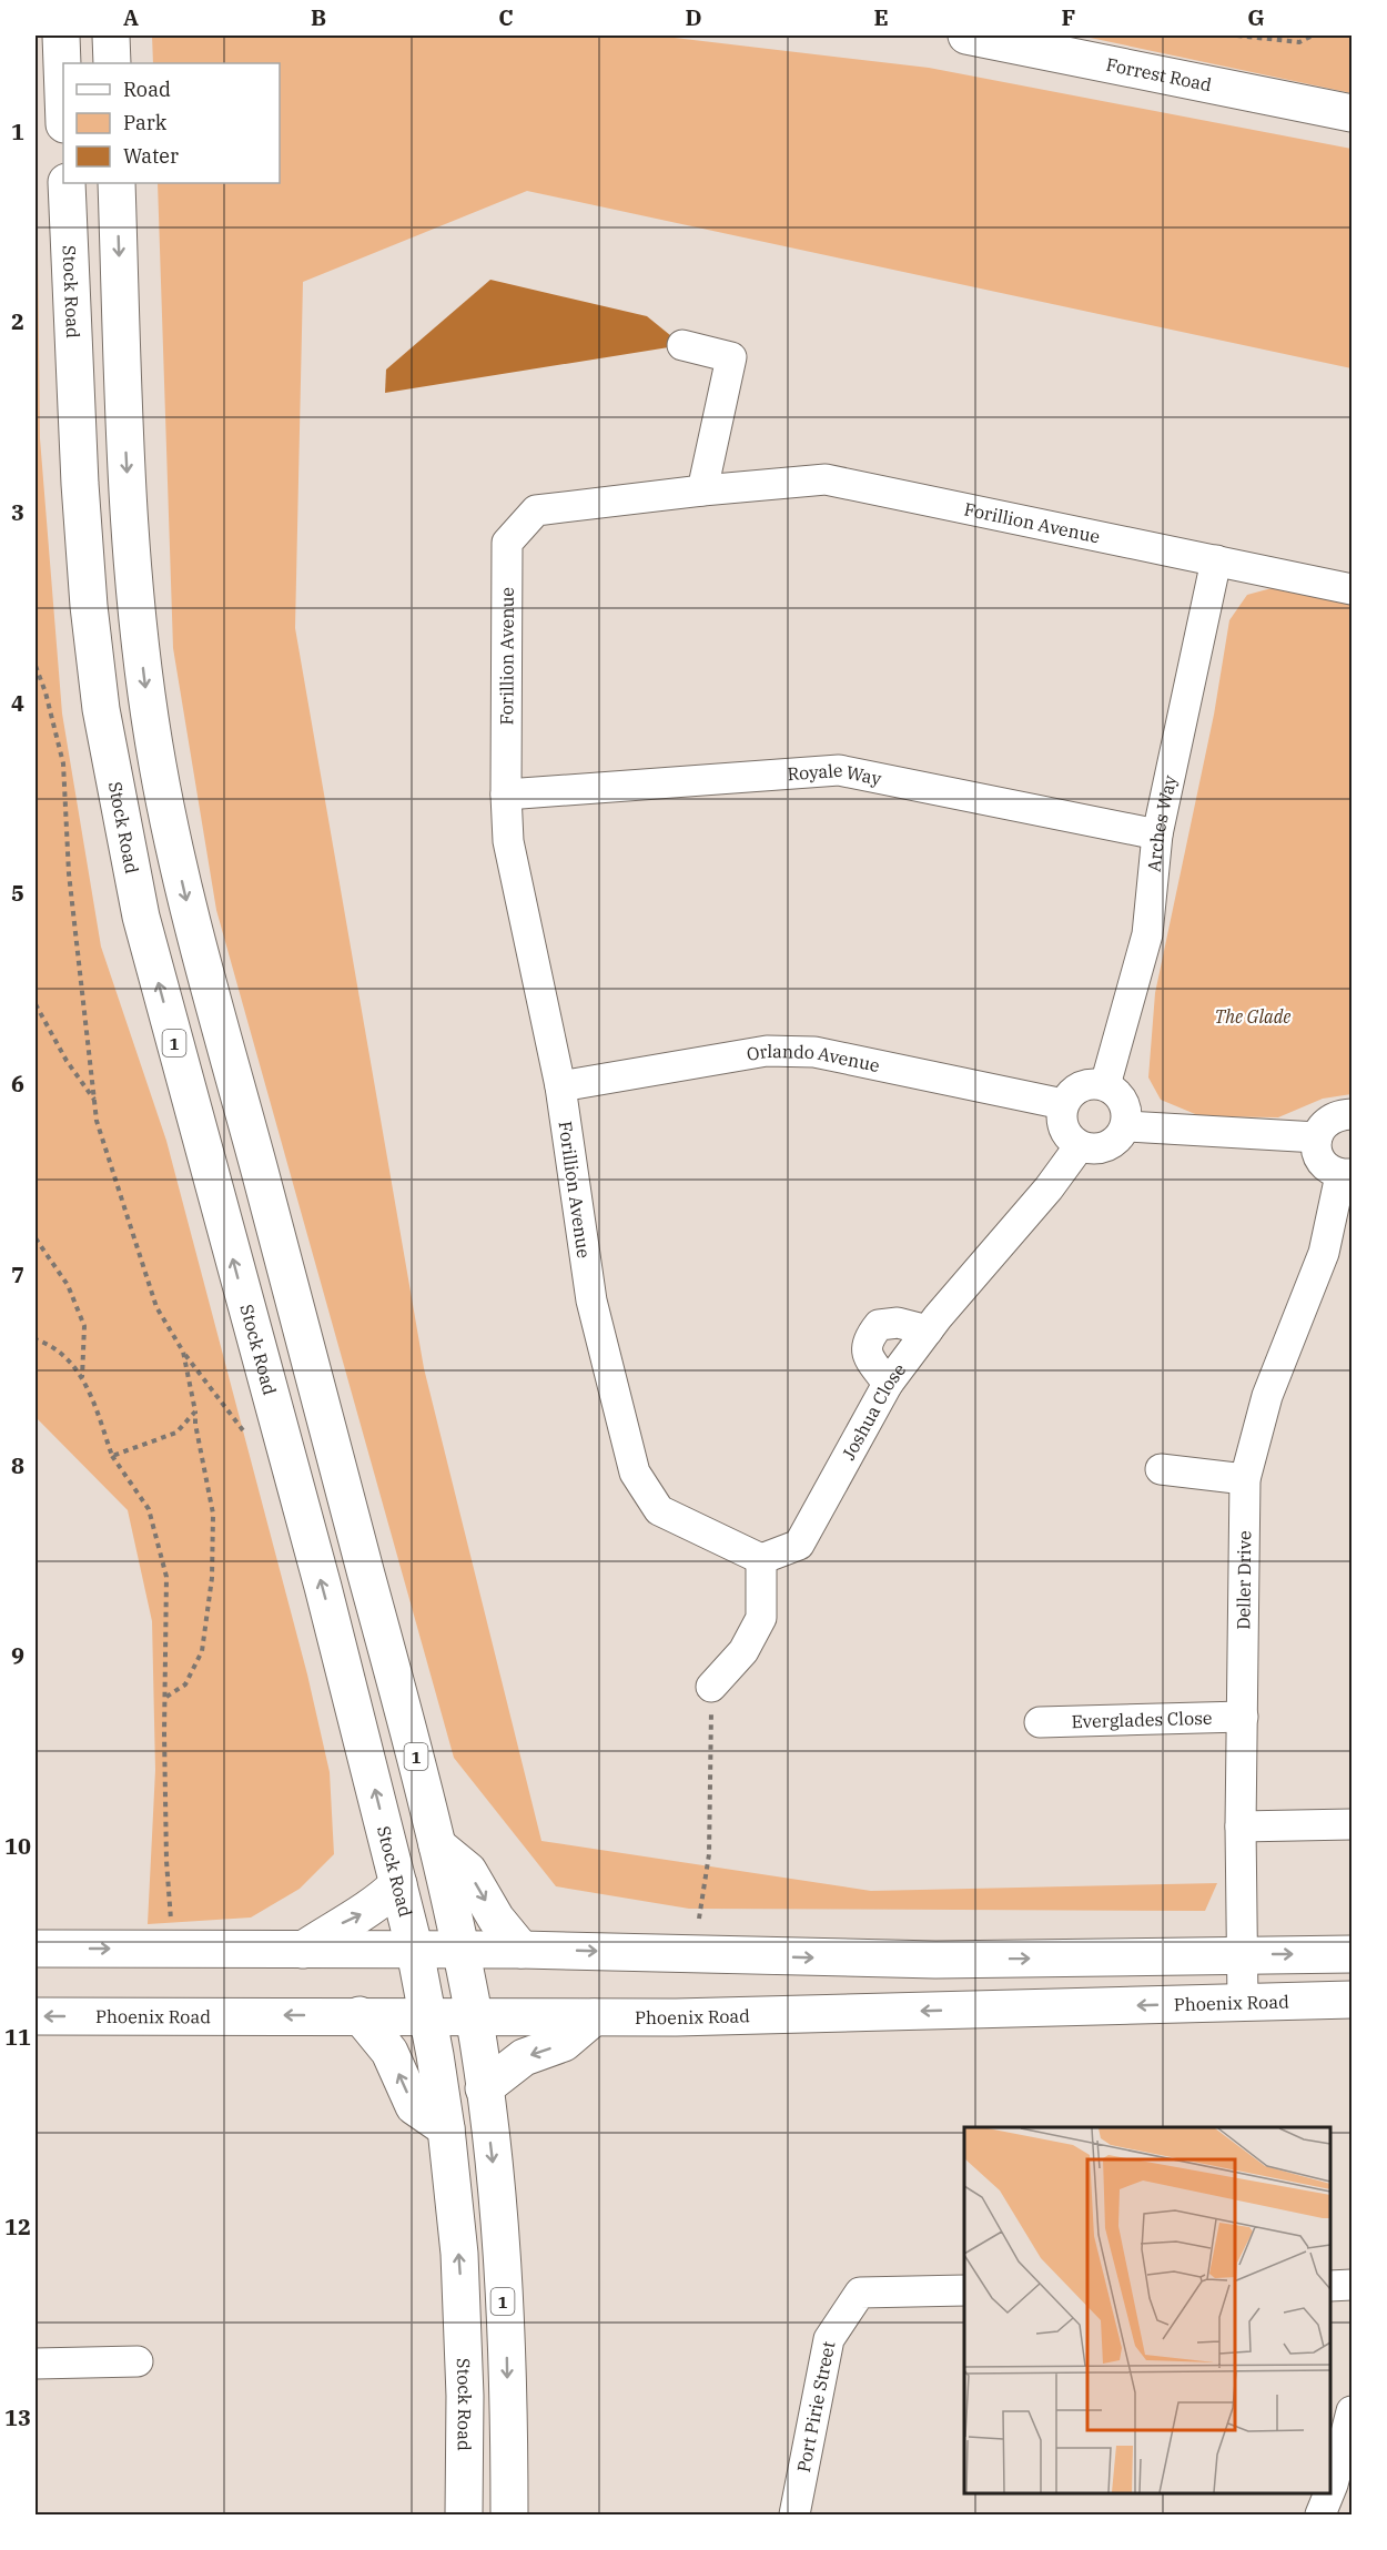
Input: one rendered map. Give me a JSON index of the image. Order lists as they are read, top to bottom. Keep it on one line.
{"streets":{"main road":["Forrest Road","Stock Road","1","Phoenix Road"],"street":["Forillion Avenue","Royale Way","Arches Way","Orlando Avenue","Joshua Close","Deller Drive","Everglades Close","Port Pirie Street"]},"crossings":[["Stock Road","Phoenix Road"],["Forillion Avenue","Royale Way"],["Forillion Avenue","Arches Way"],["Forillion Avenue","Orlando Avenue"],["Forillion Avenue","Joshua Close"],["Royale Way","Arches Way"],["Arches Way","Orlando Avenue"],["Arches Way","Joshua Close"],["1","Phoenix Road"],["Orlando Avenue","Joshua Close"],["Deller Drive","Everglades Close"],["Deller Drive","Phoenix Road"]],"parks":["The Glade"],"legend":["Road","Park","Water"],"grid":{"columns":["A","B","C","D","E","F","G"],"rows":["1","2","3","4","5","6","7","8","9","10","11","12","13"]}}
